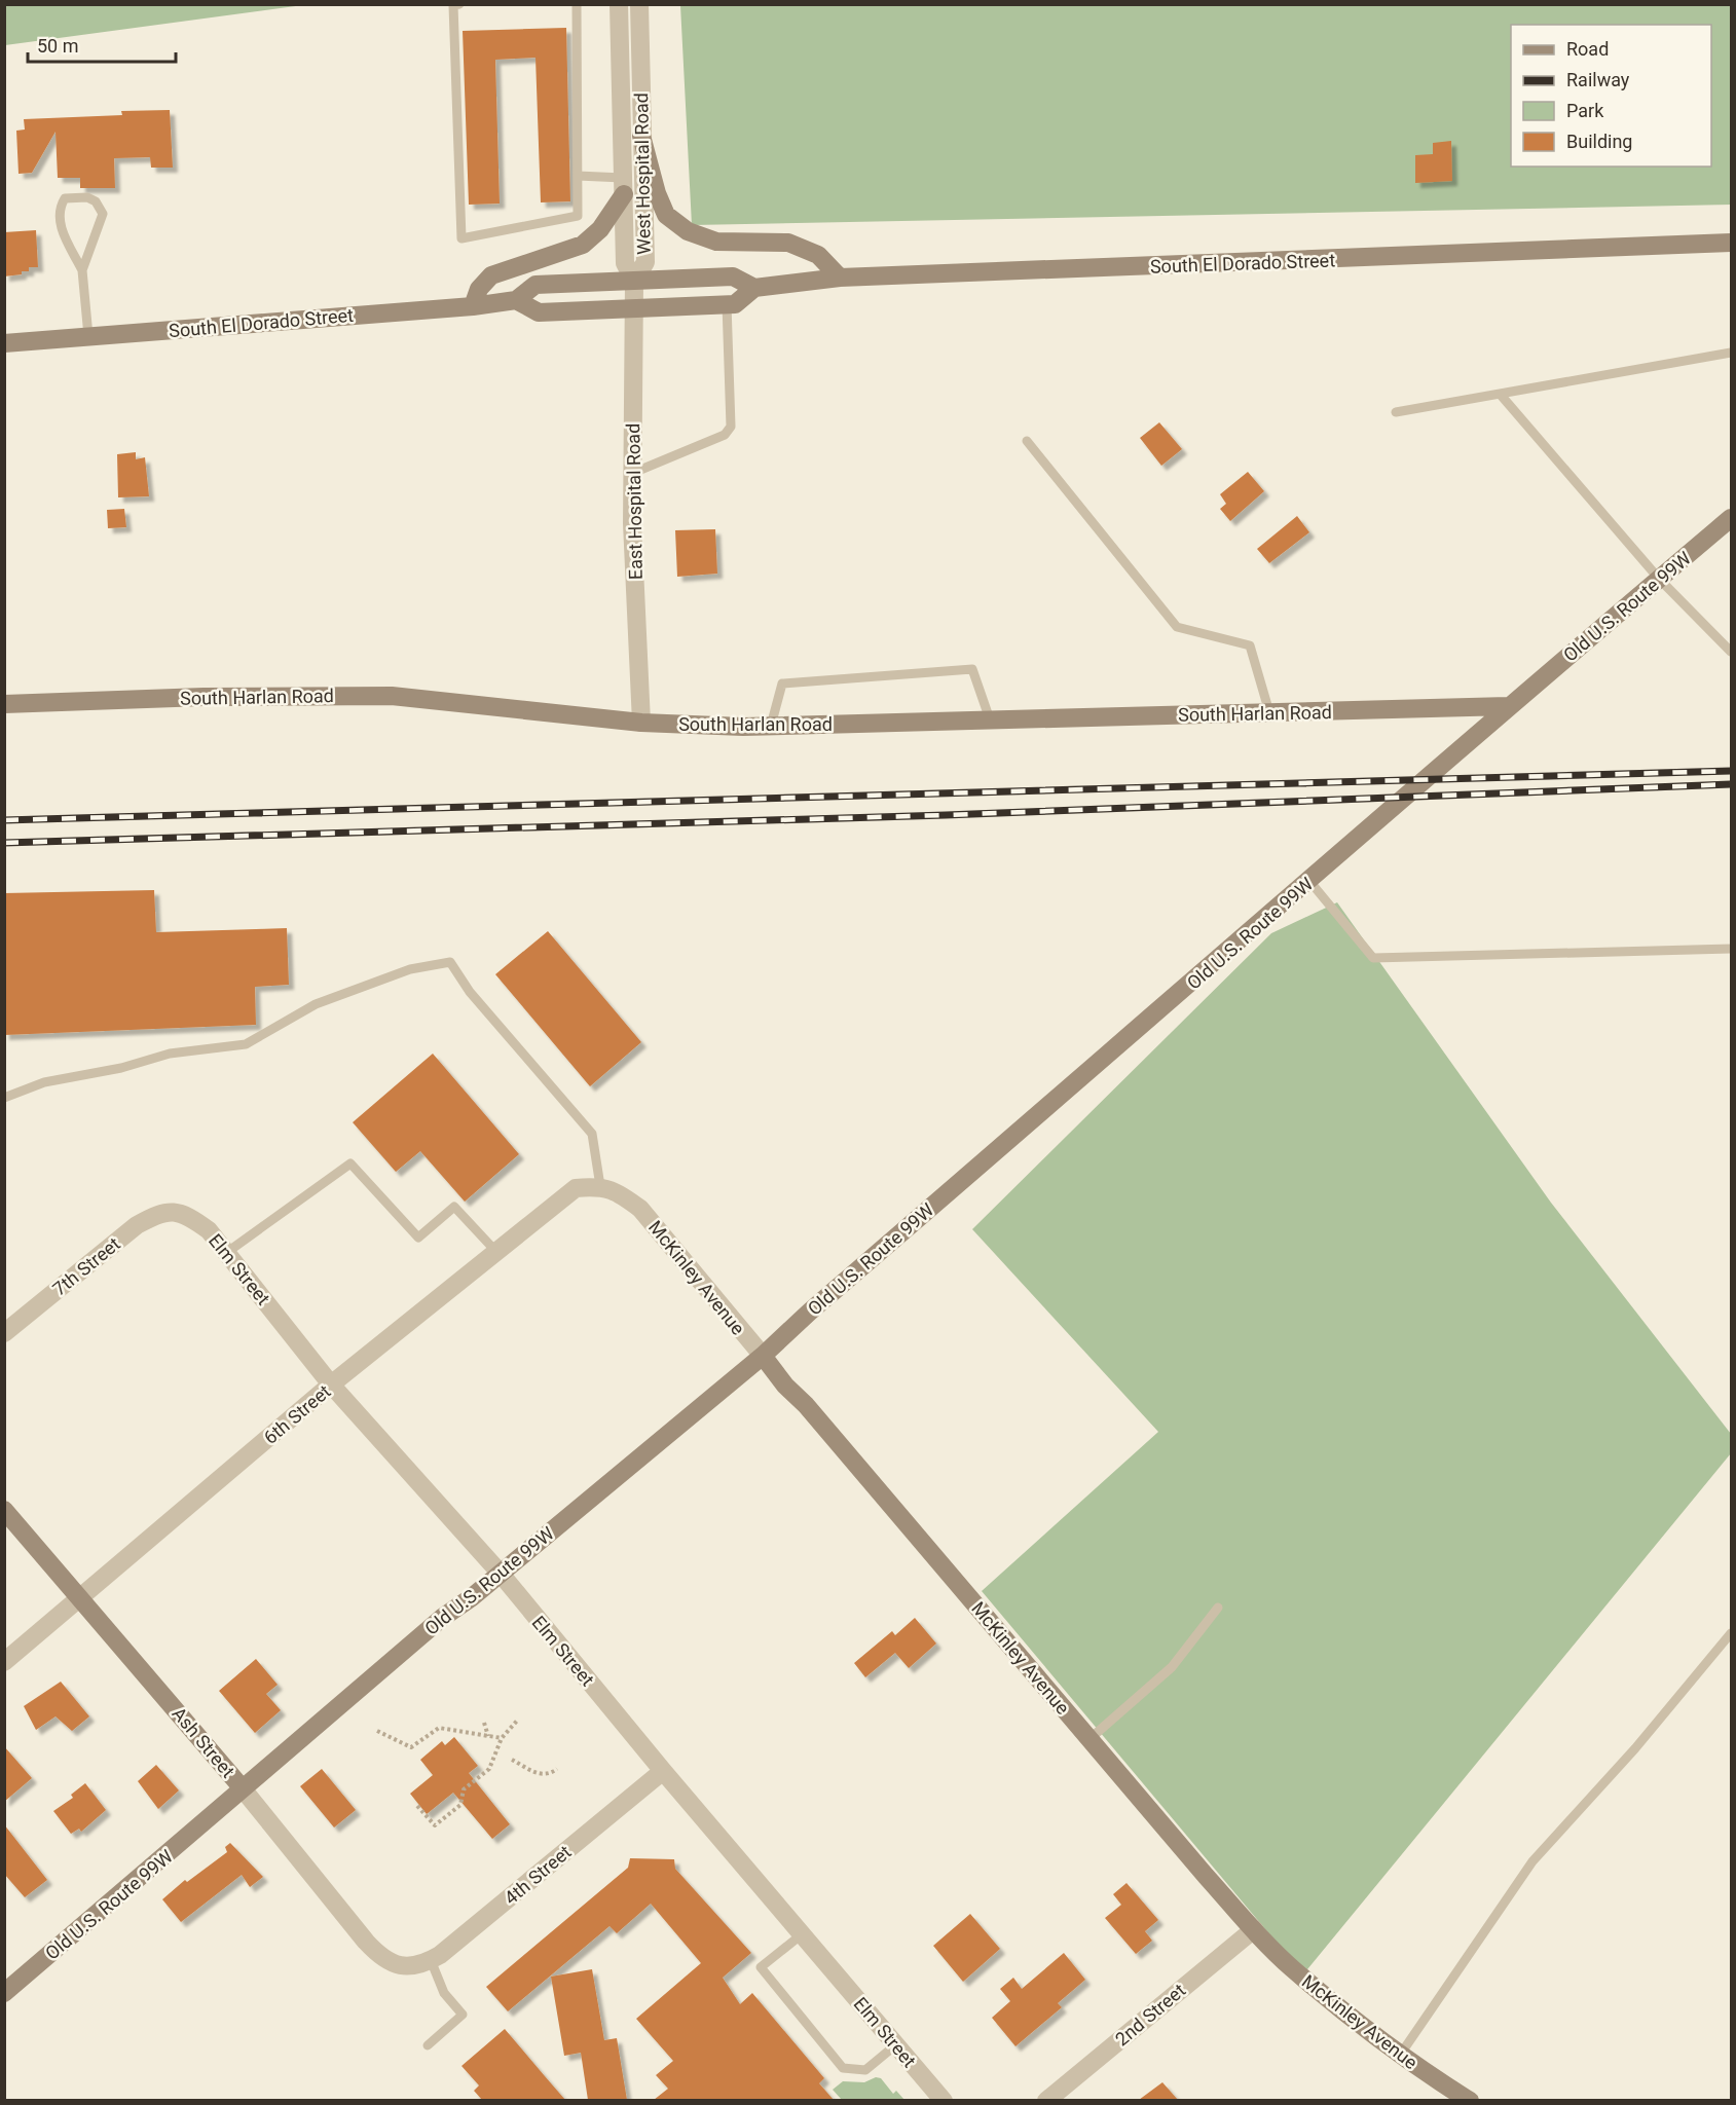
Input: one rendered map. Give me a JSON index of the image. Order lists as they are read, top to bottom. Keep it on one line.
{"streets":{"main road":["South El Dorado Street","Old U.S. Route 99W","South Harlan Road","McKinley Avenue","Ash Street"],"street":["West Hospital Road","East Hospital Road","7th Street","Elm Street","6th Street","4th Street","2nd Street"]},"crossings":[["West Hospital Road","South El Dorado Street"],["West Hospital Road","East Hospital Road"],["South El Dorado Street","East Hospital Road"],["East Hospital Road","South Harlan Road"],["Old U.S. Route 99W","South Harlan Road"],["Old U.S. Route 99W","Elm Street"],["Old U.S. Route 99W","McKinley Avenue"],["Old U.S. Route 99W","Ash Street"],["7th Street","Elm Street"],["Elm Street","6th Street"],["Elm Street","4th Street"],["McKinley Avenue","6th Street"],["McKinley Avenue","2nd Street"],["6th Street","Ash Street"],["Ash Street","4th Street"]],"legend":["Road","Railway","Park","Building"],"scale_bar":"50 m"}
